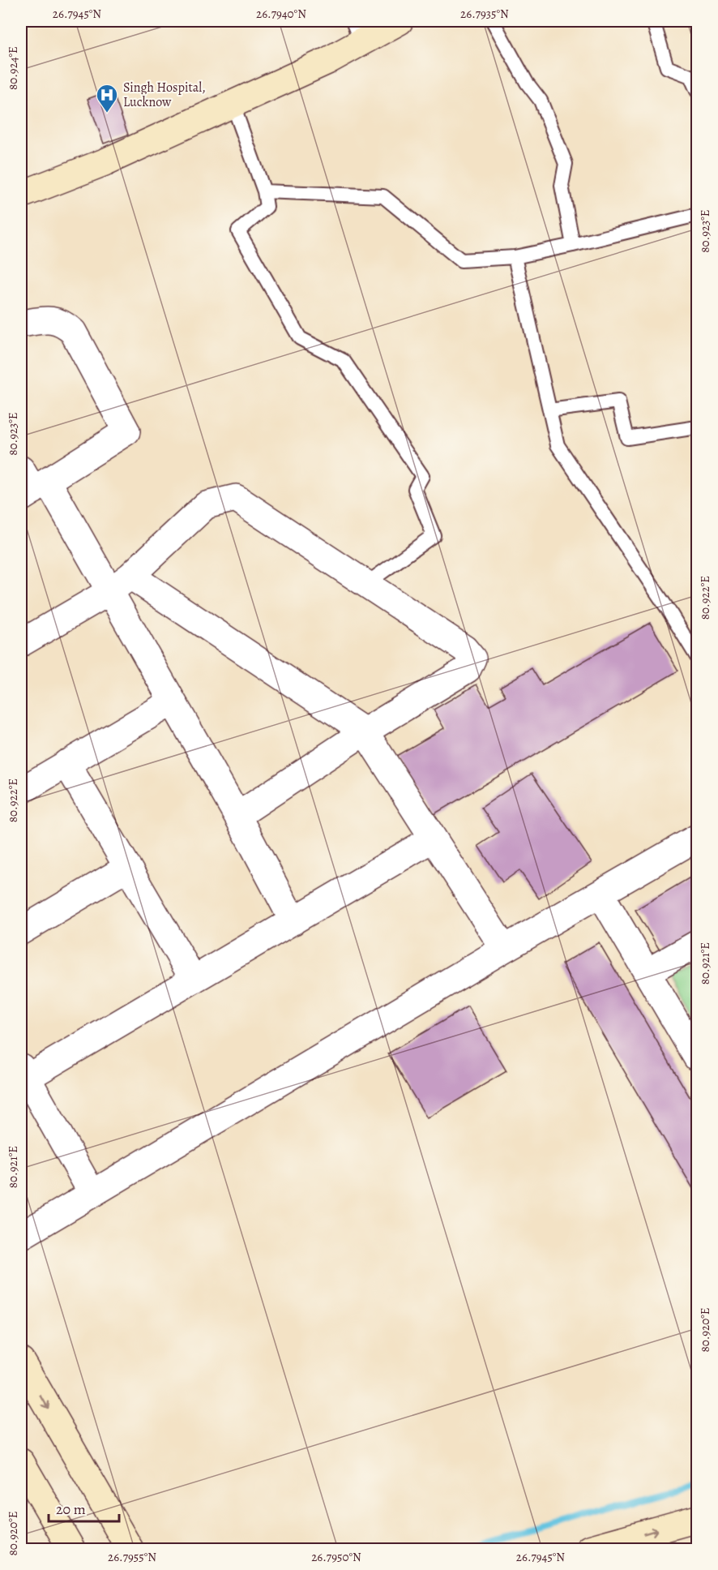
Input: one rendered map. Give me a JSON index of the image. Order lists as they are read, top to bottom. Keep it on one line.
{"places":{"hospital":["Singh Hospital, Lucknow"]},"scale_bar":"20 m","coordinates":["26.7945°N","26.7940°N","26.7935°N","80.924°E","80.923°E","80.922°E","80.921°E","80.920°E","26.7955°N","26.7950°N"]}
